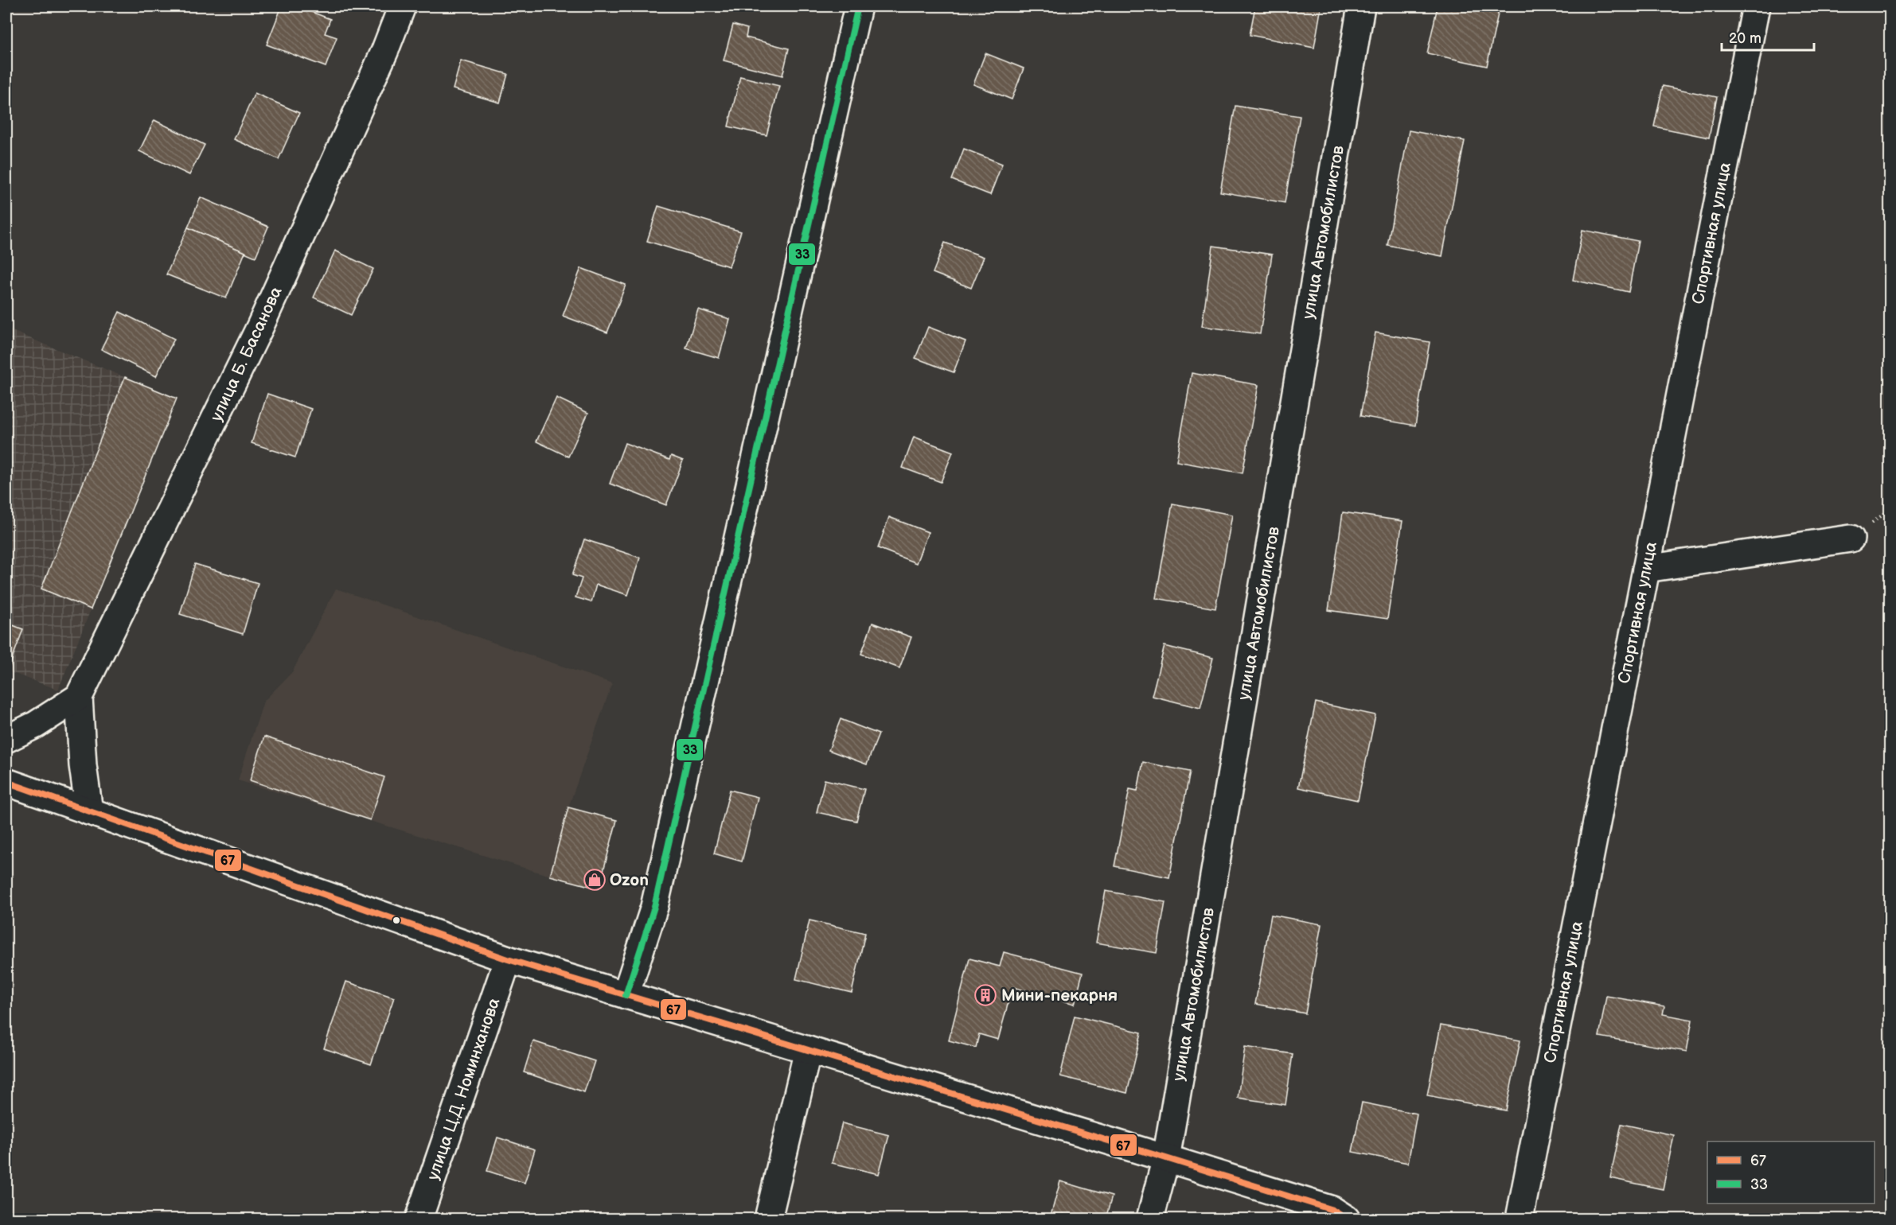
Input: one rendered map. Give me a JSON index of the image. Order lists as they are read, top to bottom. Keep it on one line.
{"streets":{"street":["улица Автомобилистов","Спортивная улица","улица Б. Басанова","улица Ц.Д. Номинханова"]},"places":{"shop":["Ozon"],"building":["Мини-пекарня"]},"lines":["transit line 33","transit line 67"],"legend":["67","33"],"scale_bar":"20 m"}
